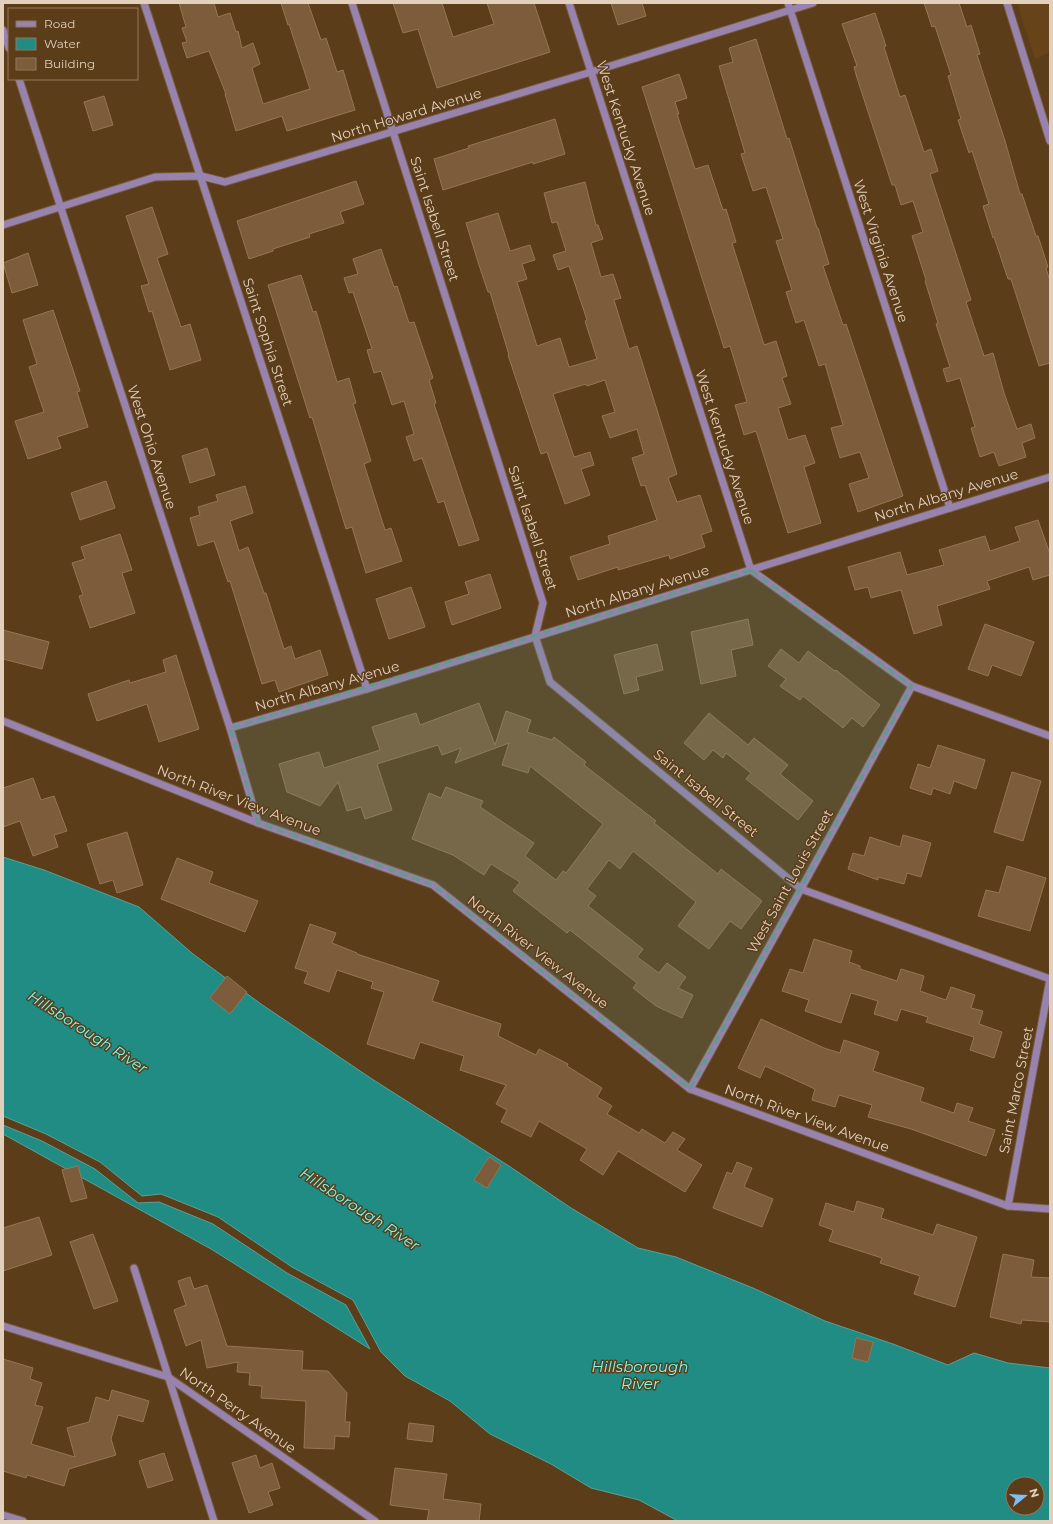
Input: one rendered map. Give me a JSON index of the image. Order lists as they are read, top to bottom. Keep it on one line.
{"streets":{"street":["North Howard Avenue","West Kentucky Avenue","Saint Isabell Street","West Virginia Avenue","Saint Sophia Street","West Ohio Avenue","North Albany Avenue","North River View Avenue","West Saint Louis Street","Saint Marco Street","North Perry Avenue"]},"crossings":[["North Howard Avenue","West Kentucky Avenue"],["North Howard Avenue","Saint Isabell Street"],["North Howard Avenue","West Virginia Avenue"],["North Howard Avenue","Saint Sophia Street"],["North Howard Avenue","West Ohio Avenue"],["West Kentucky Avenue","North Albany Avenue"],["Saint Isabell Street","North Albany Avenue"],["Saint Isabell Street","West Saint Louis Street"],["Saint Isabell Street","Saint Marco Street"],["West Virginia Avenue","North Albany Avenue"],["Saint Sophia Street","North Albany Avenue"],["West Ohio Avenue","North Albany Avenue"],["West Ohio Avenue","North River View Avenue"],["North River View Avenue","West Saint Louis Street"],["North River View Avenue","Saint Marco Street"]],"water":["Hillsborough River"],"legend":["Road","Water","Building"],"north":"right"}
